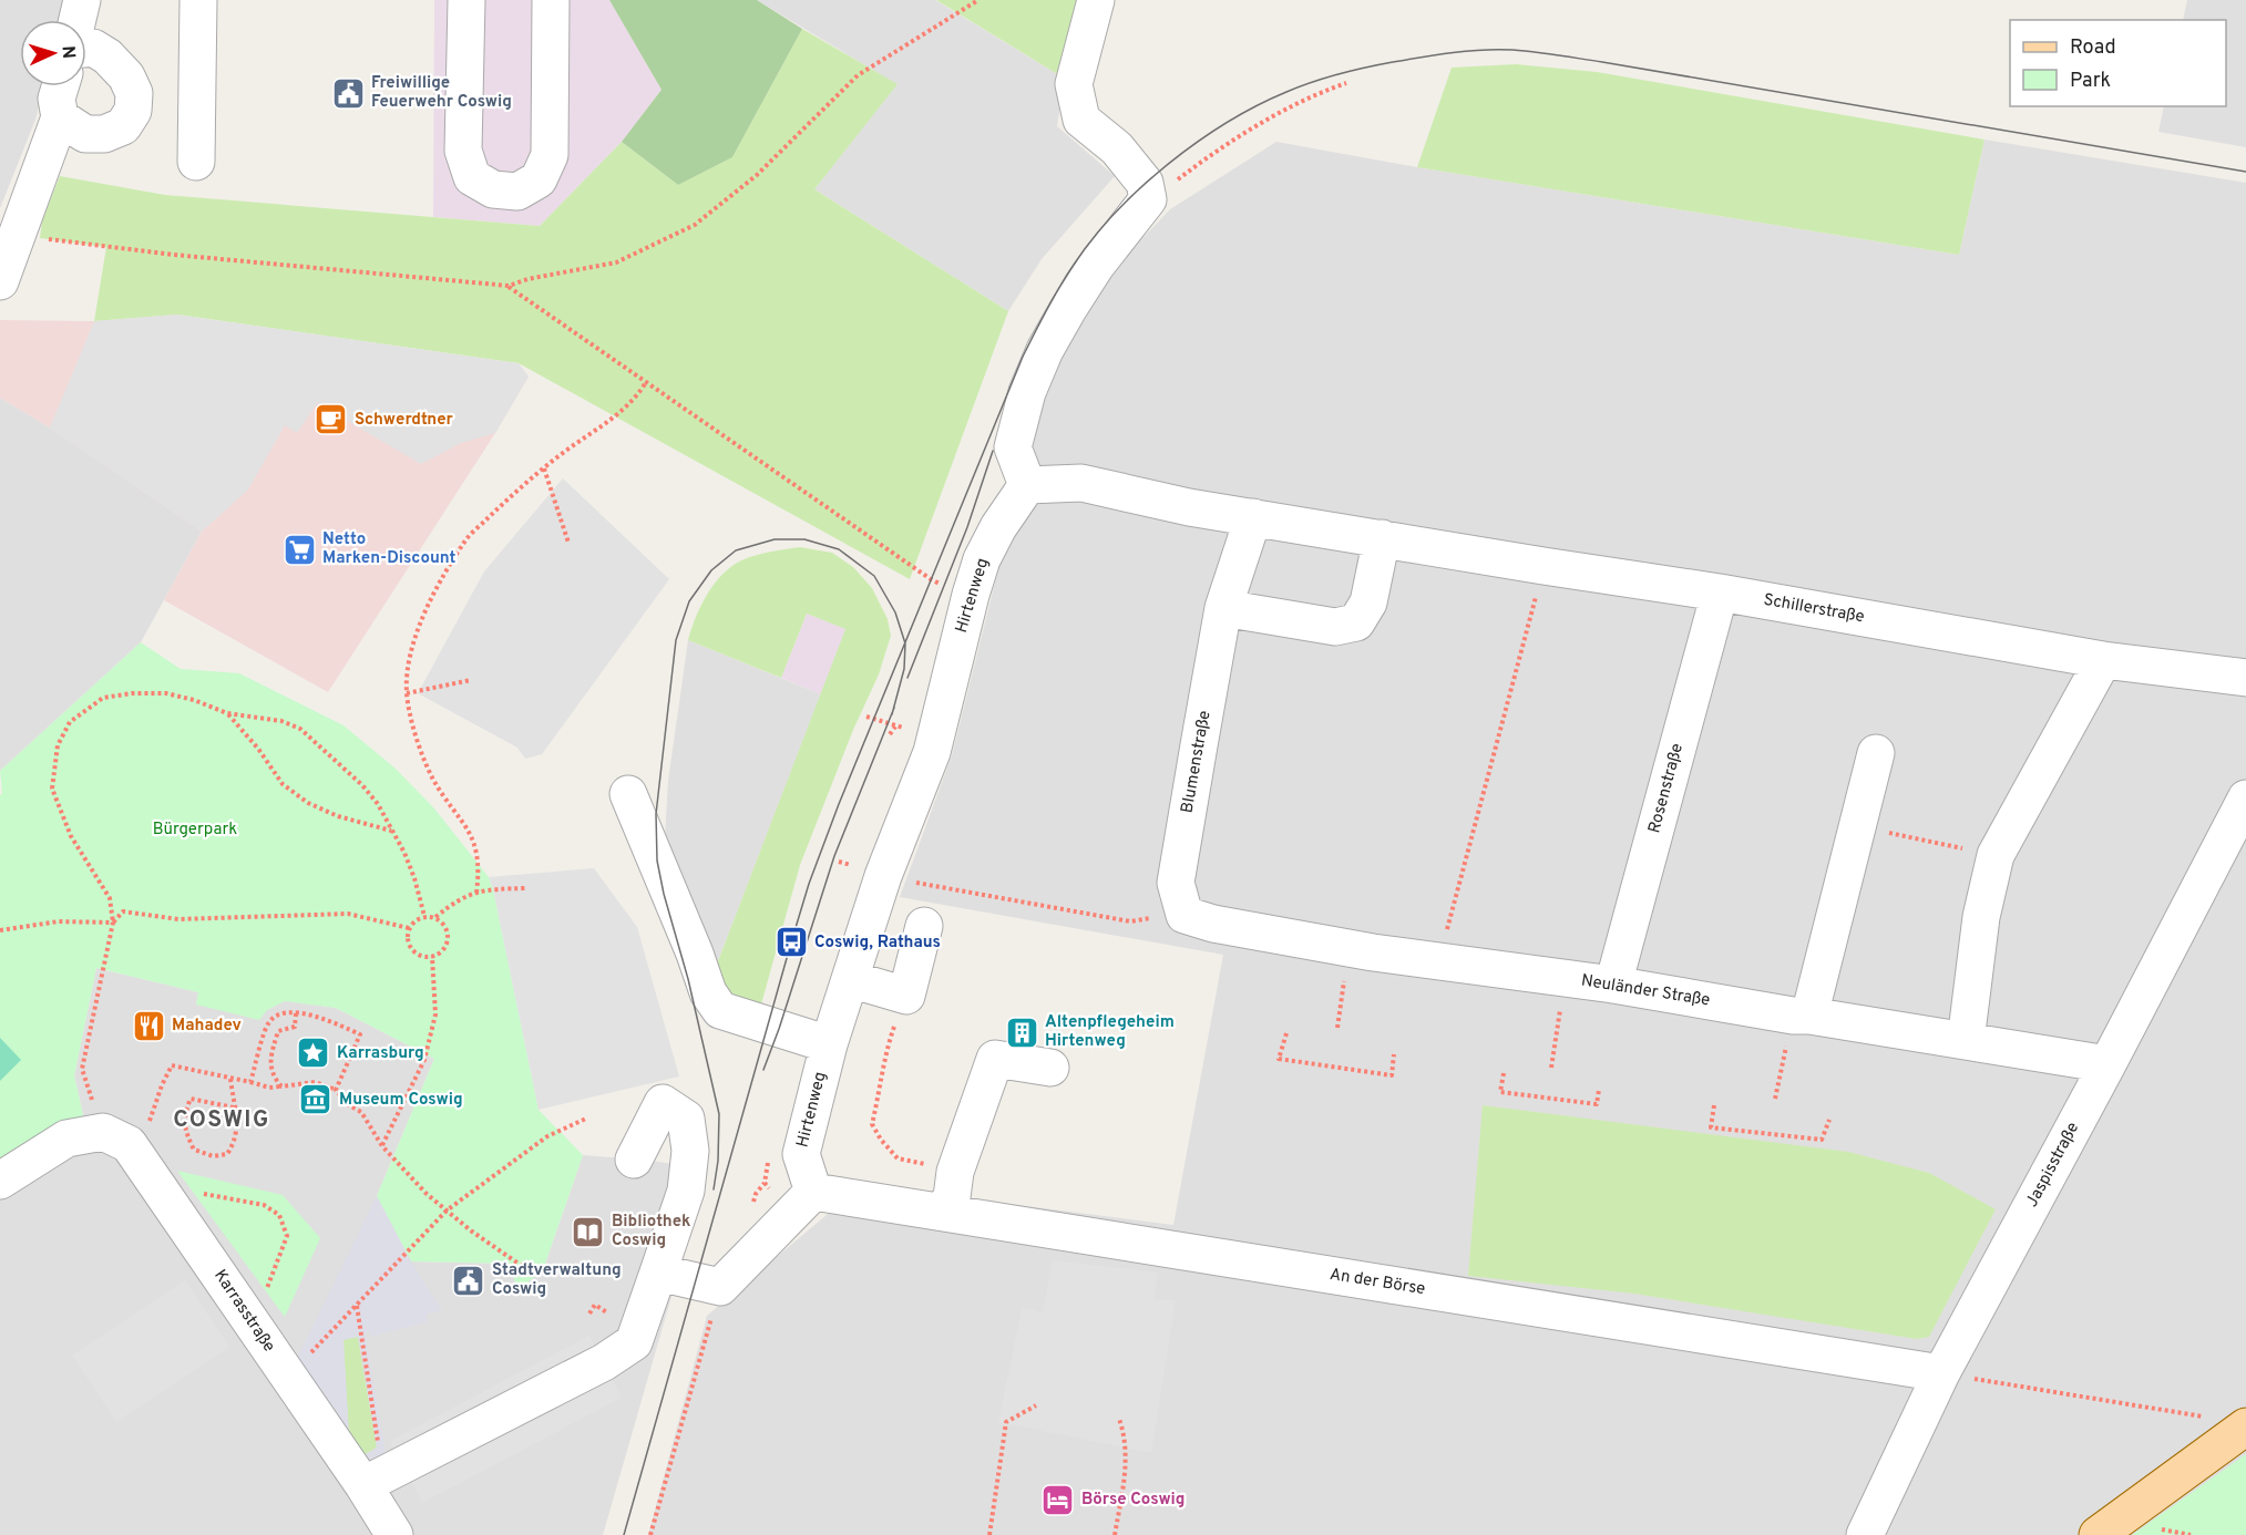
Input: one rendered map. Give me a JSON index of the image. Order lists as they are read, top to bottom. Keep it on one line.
{"streets":{"street":["Hirtenweg","Schillerstraße","Blumenstraße","Rosenstraße","Neuländer Straße","Jaspisstraße","An der Börse","Karrasstraße"]},"crossings":[["Hirtenweg","An der Börse"],["Schillerstraße","Blumenstraße"],["Schillerstraße","Rosenstraße"],["Blumenstraße","Neuländer Straße"],["Rosenstraße","Neuländer Straße"],["Neuländer Straße","Jaspisstraße"],["Jaspisstraße","An der Börse"]],"districts":["COSWIG"],"parks":["Bürgerpark"],"places":{"public building":["Freiwillige Feuerwehr Coswig","Stadtverwaltung Coswig"],"cafe":["Schwerdtner"],"supermarket":["Netto Marken-Discount"],"bus stop":["Coswig, Rathaus"],"restaurant":["Mahadev"],"building":["Altenpflegeheim Hirtenweg"],"place":["Karrasburg"],"museum":["Museum Coswig"],"library":["Bibliothek Coswig"],"hotel":["Börse Coswig"]},"legend":["Road","Park"],"north":"right"}
